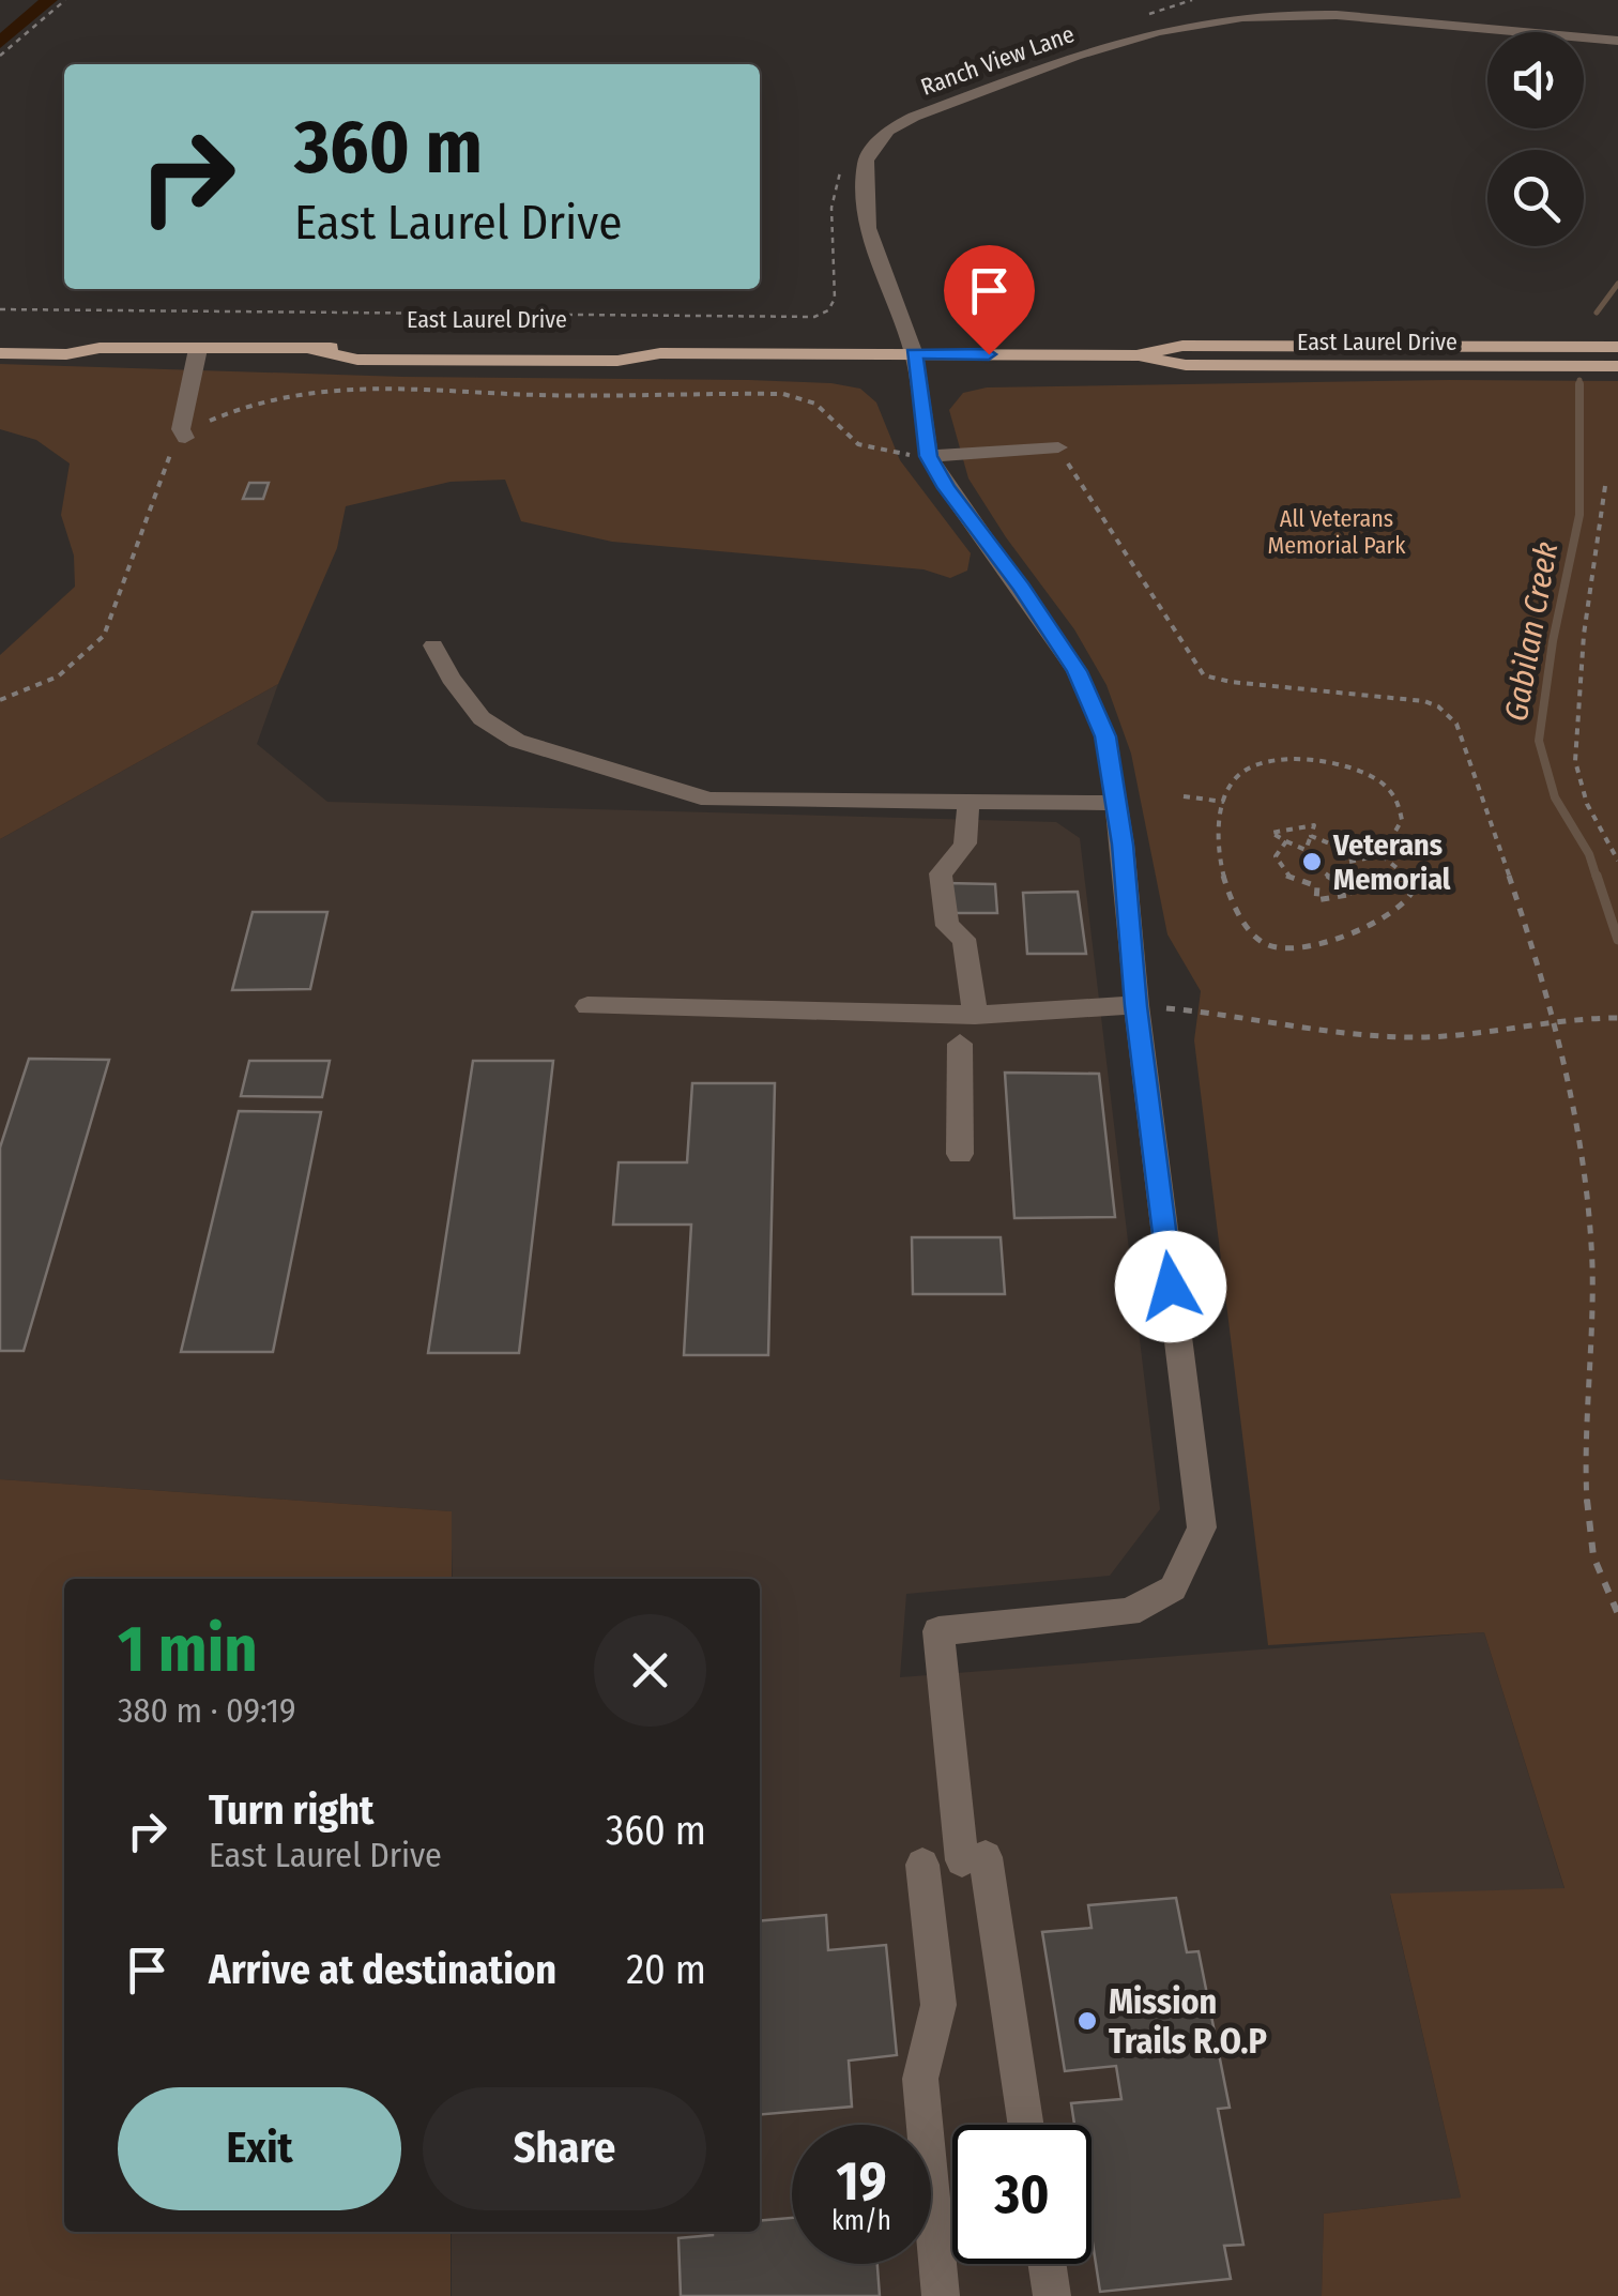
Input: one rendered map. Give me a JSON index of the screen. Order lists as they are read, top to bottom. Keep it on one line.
{"streets":{"main road":["East Laurel Drive"],"street":["Ranch View Lane"]},"crossings":[["Ranch View Lane","East Laurel Drive"]],"water":["Gabilan Creek"],"parks":["All Veterans Memorial Park"],"places":["Veterans Memorial","Mission Trails R.O.P"],"page":{"turn":["360 m","East Laurel Drive"],"heading":["1 min","380 m · 09:19"],"list":[{"name":"Turn right","note":"East Laurel Drive","value":"360 m"},{"name":"Arrive at destination","value":"20 m"}],"buttons":["Exit","Share"],"speed":"19 km/h","limit":"30"}}
